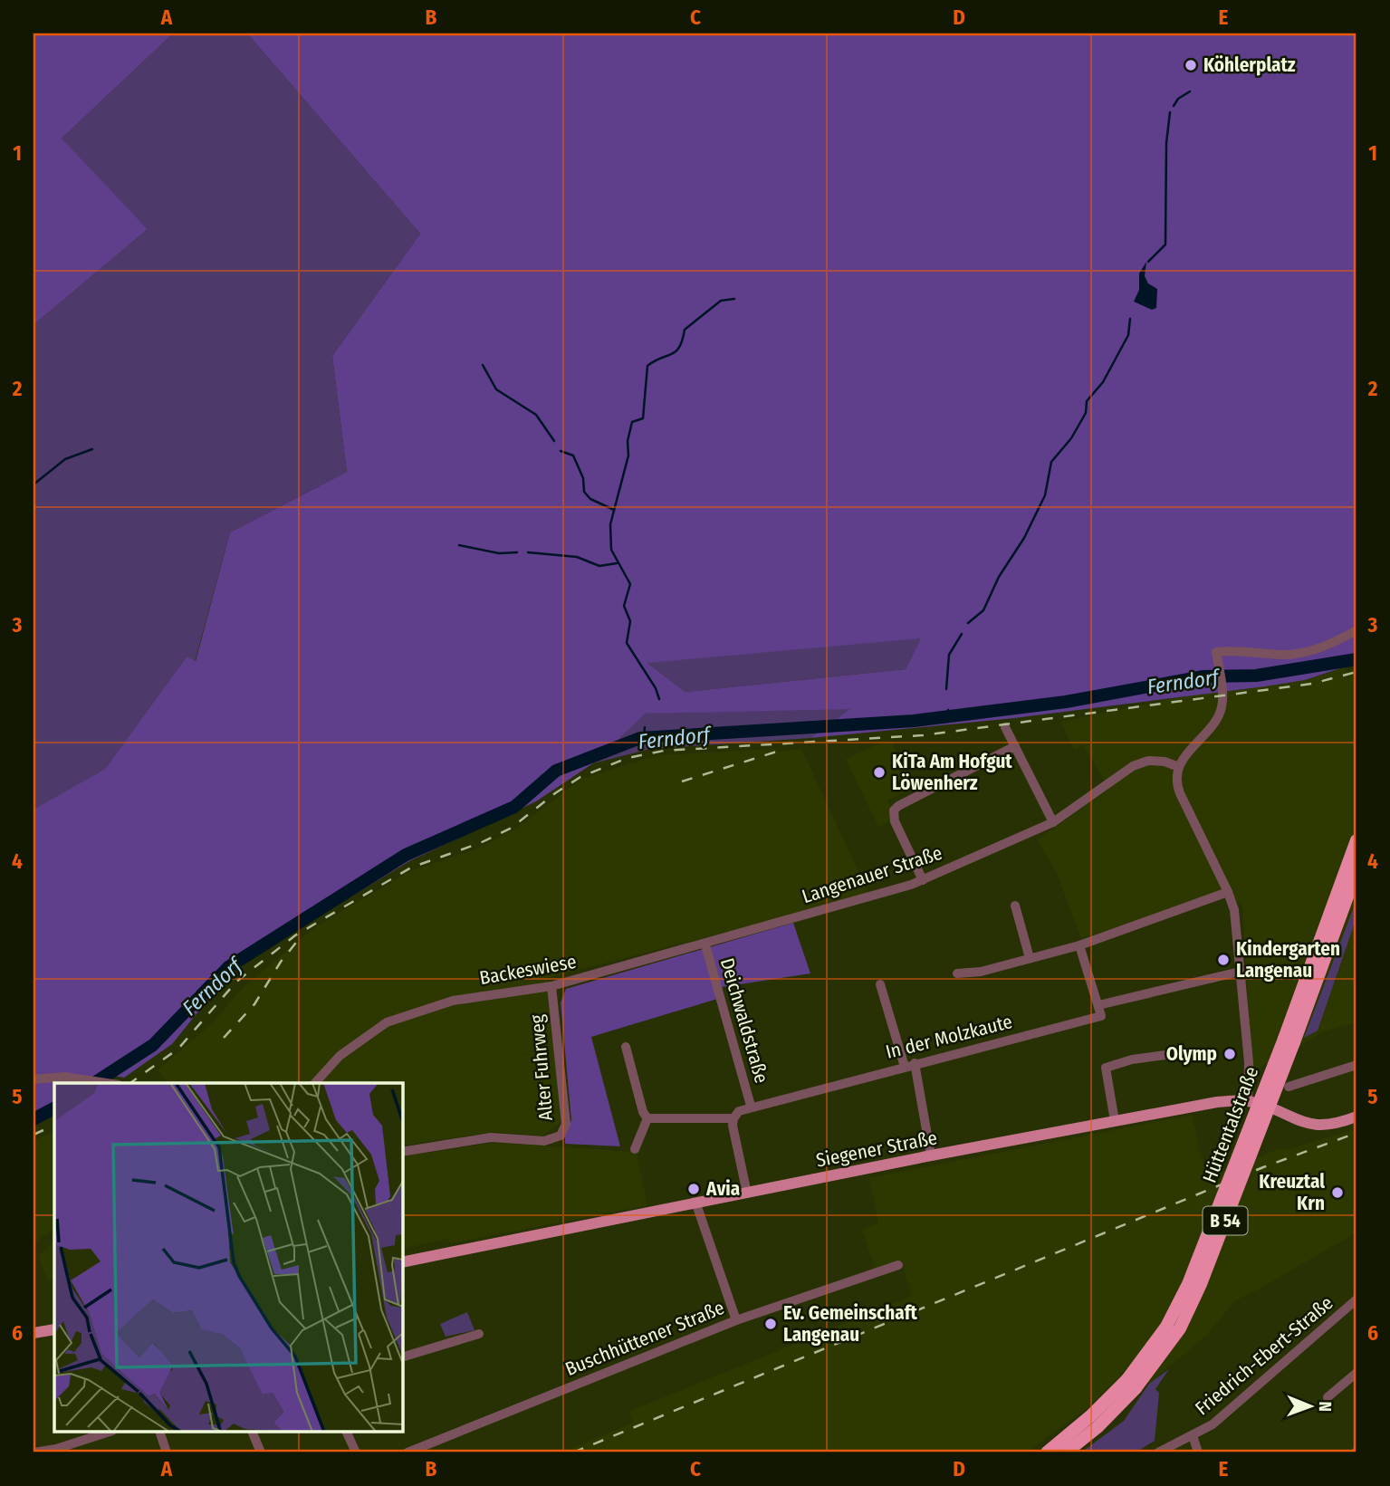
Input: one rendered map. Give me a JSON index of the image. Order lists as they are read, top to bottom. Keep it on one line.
{"streets":{"highway":["Hüttentalstraße","B 54"],"main road":["Siegener Straße"],"street":["Langenauer Straße","Backeswiese","Deichwaldstraße","In der Molzkaute","Alter Fuhrweg","Buschhüttener Straße","Friedrich-Ebert-Straße"]},"crossings":[["Langenauer Straße","Backeswiese"],["Backeswiese","Deichwaldstraße"],["Backeswiese","Alter Fuhrweg"],["Deichwaldstraße","In der Molzkaute"]],"water":["Ferndorf"],"places":["Köhlerplatz","KiTa Am Hofgut Löwenherz","Kindergarten Langenau","Olymp","Avia","Kreuztal Krn","Ev. Gemeinschaft Langenau"],"north":"right","grid":{"columns":["A","B","C","D","E"],"rows":["1","2","3","4","5","6"]}}
